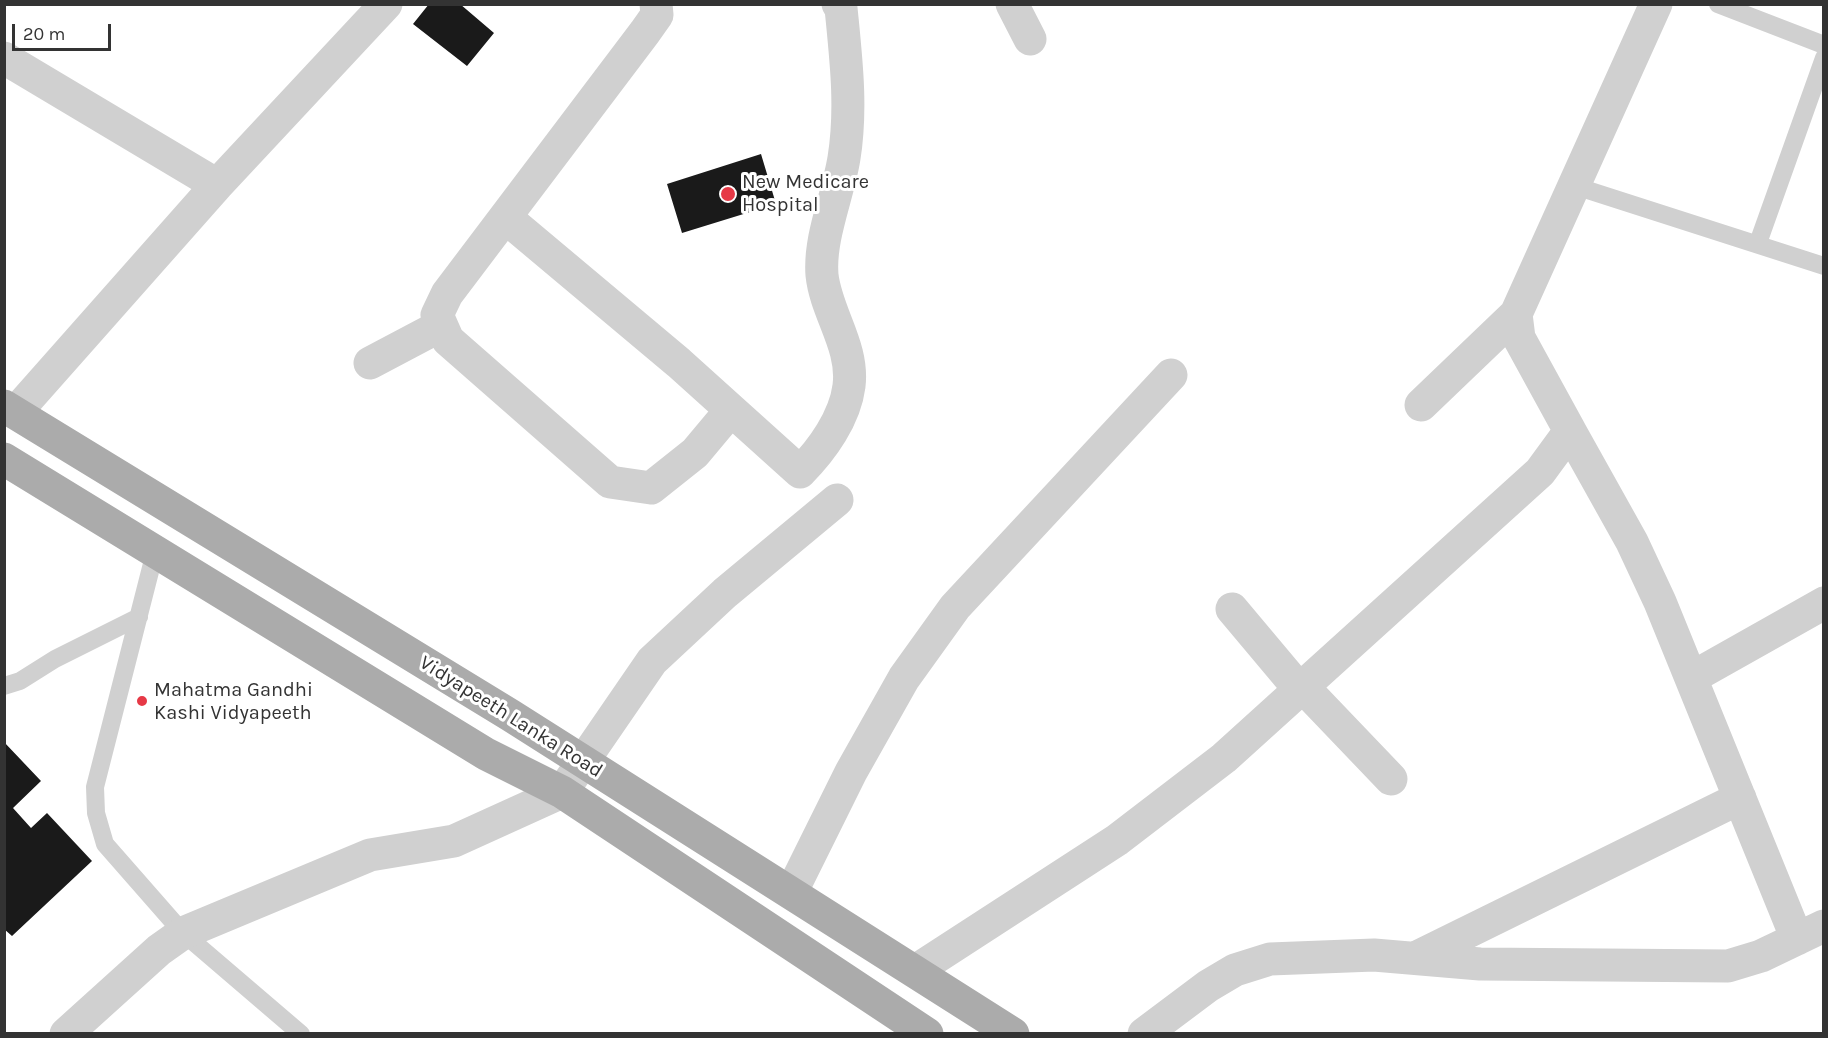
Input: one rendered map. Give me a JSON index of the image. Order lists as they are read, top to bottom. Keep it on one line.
{"streets":{"main road":["Vidyapeeth Lanka Road"]},"places":["New Medicare Hospital","Mahatma Gandhi Kashi Vidyapeeth"],"scale_bar":"20 m"}
